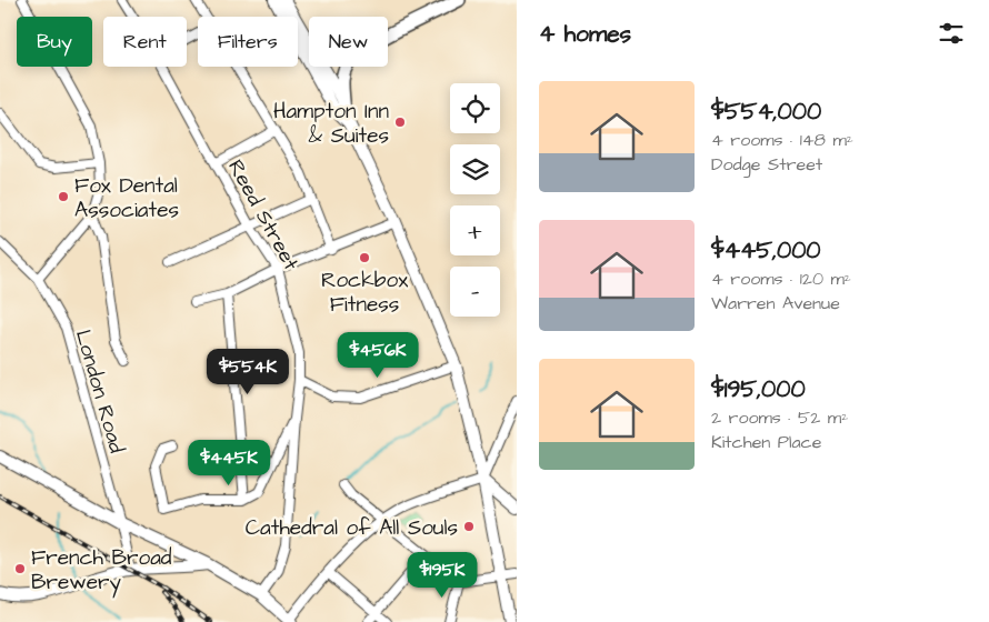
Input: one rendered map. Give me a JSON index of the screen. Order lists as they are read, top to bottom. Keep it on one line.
{"streets":{"street":["Reed Street","London Road"]},"places":["Hampton Inn & Suites","Fox Dental Associates","Rockbox Fitness","Cathedral of All Souls","French Broad Brewery"],"page":{"heading":"4 homes","chip":["Buy","Rent","Filters","New"],"list":[{"name":"$554,000","note":"4 rooms · 148 m² · Dodge Street"},{"name":"$445,000","note":"4 rooms · 120 m² · Warren Avenue"},{"name":"$195,000","note":"2 rooms · 52 m² · Kitchen Place"}],"map_buttons":["+","−"],"price":["$456K","$554K","$445K","$195K"]}}
